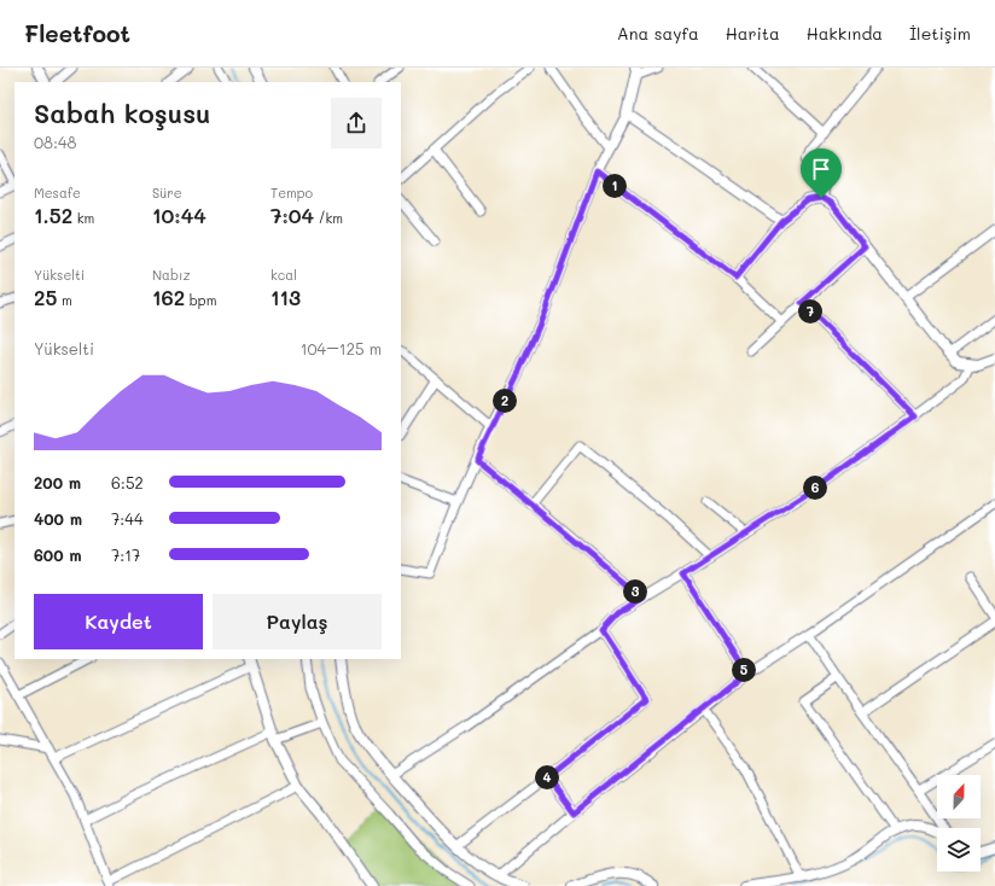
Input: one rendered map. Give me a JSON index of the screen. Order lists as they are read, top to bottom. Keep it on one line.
{"north":"top","page":{"header":"Fleetfoot","nav":["Ana sayfa","Harita","Hakkında","İletişim"],"heading":["Sabah koşusu","08:48"],"stats":[["Mesafe","1.52 km"],["Süre","10:44"],["Tempo","7:04 /km"],["Yükselti","25 m"],["Nabız","162 bpm"],["kcal","113"]],"pins":["1","7","2","6","3","5","4"],"chart":["Yükselti","104–125 m"],"list":[{"name":"200 m","note":"6:52"},{"name":"400 m","note":"7:44"},{"name":"600 m","note":"7:17"}],"buttons":["Kaydet","Paylaş"]}}
